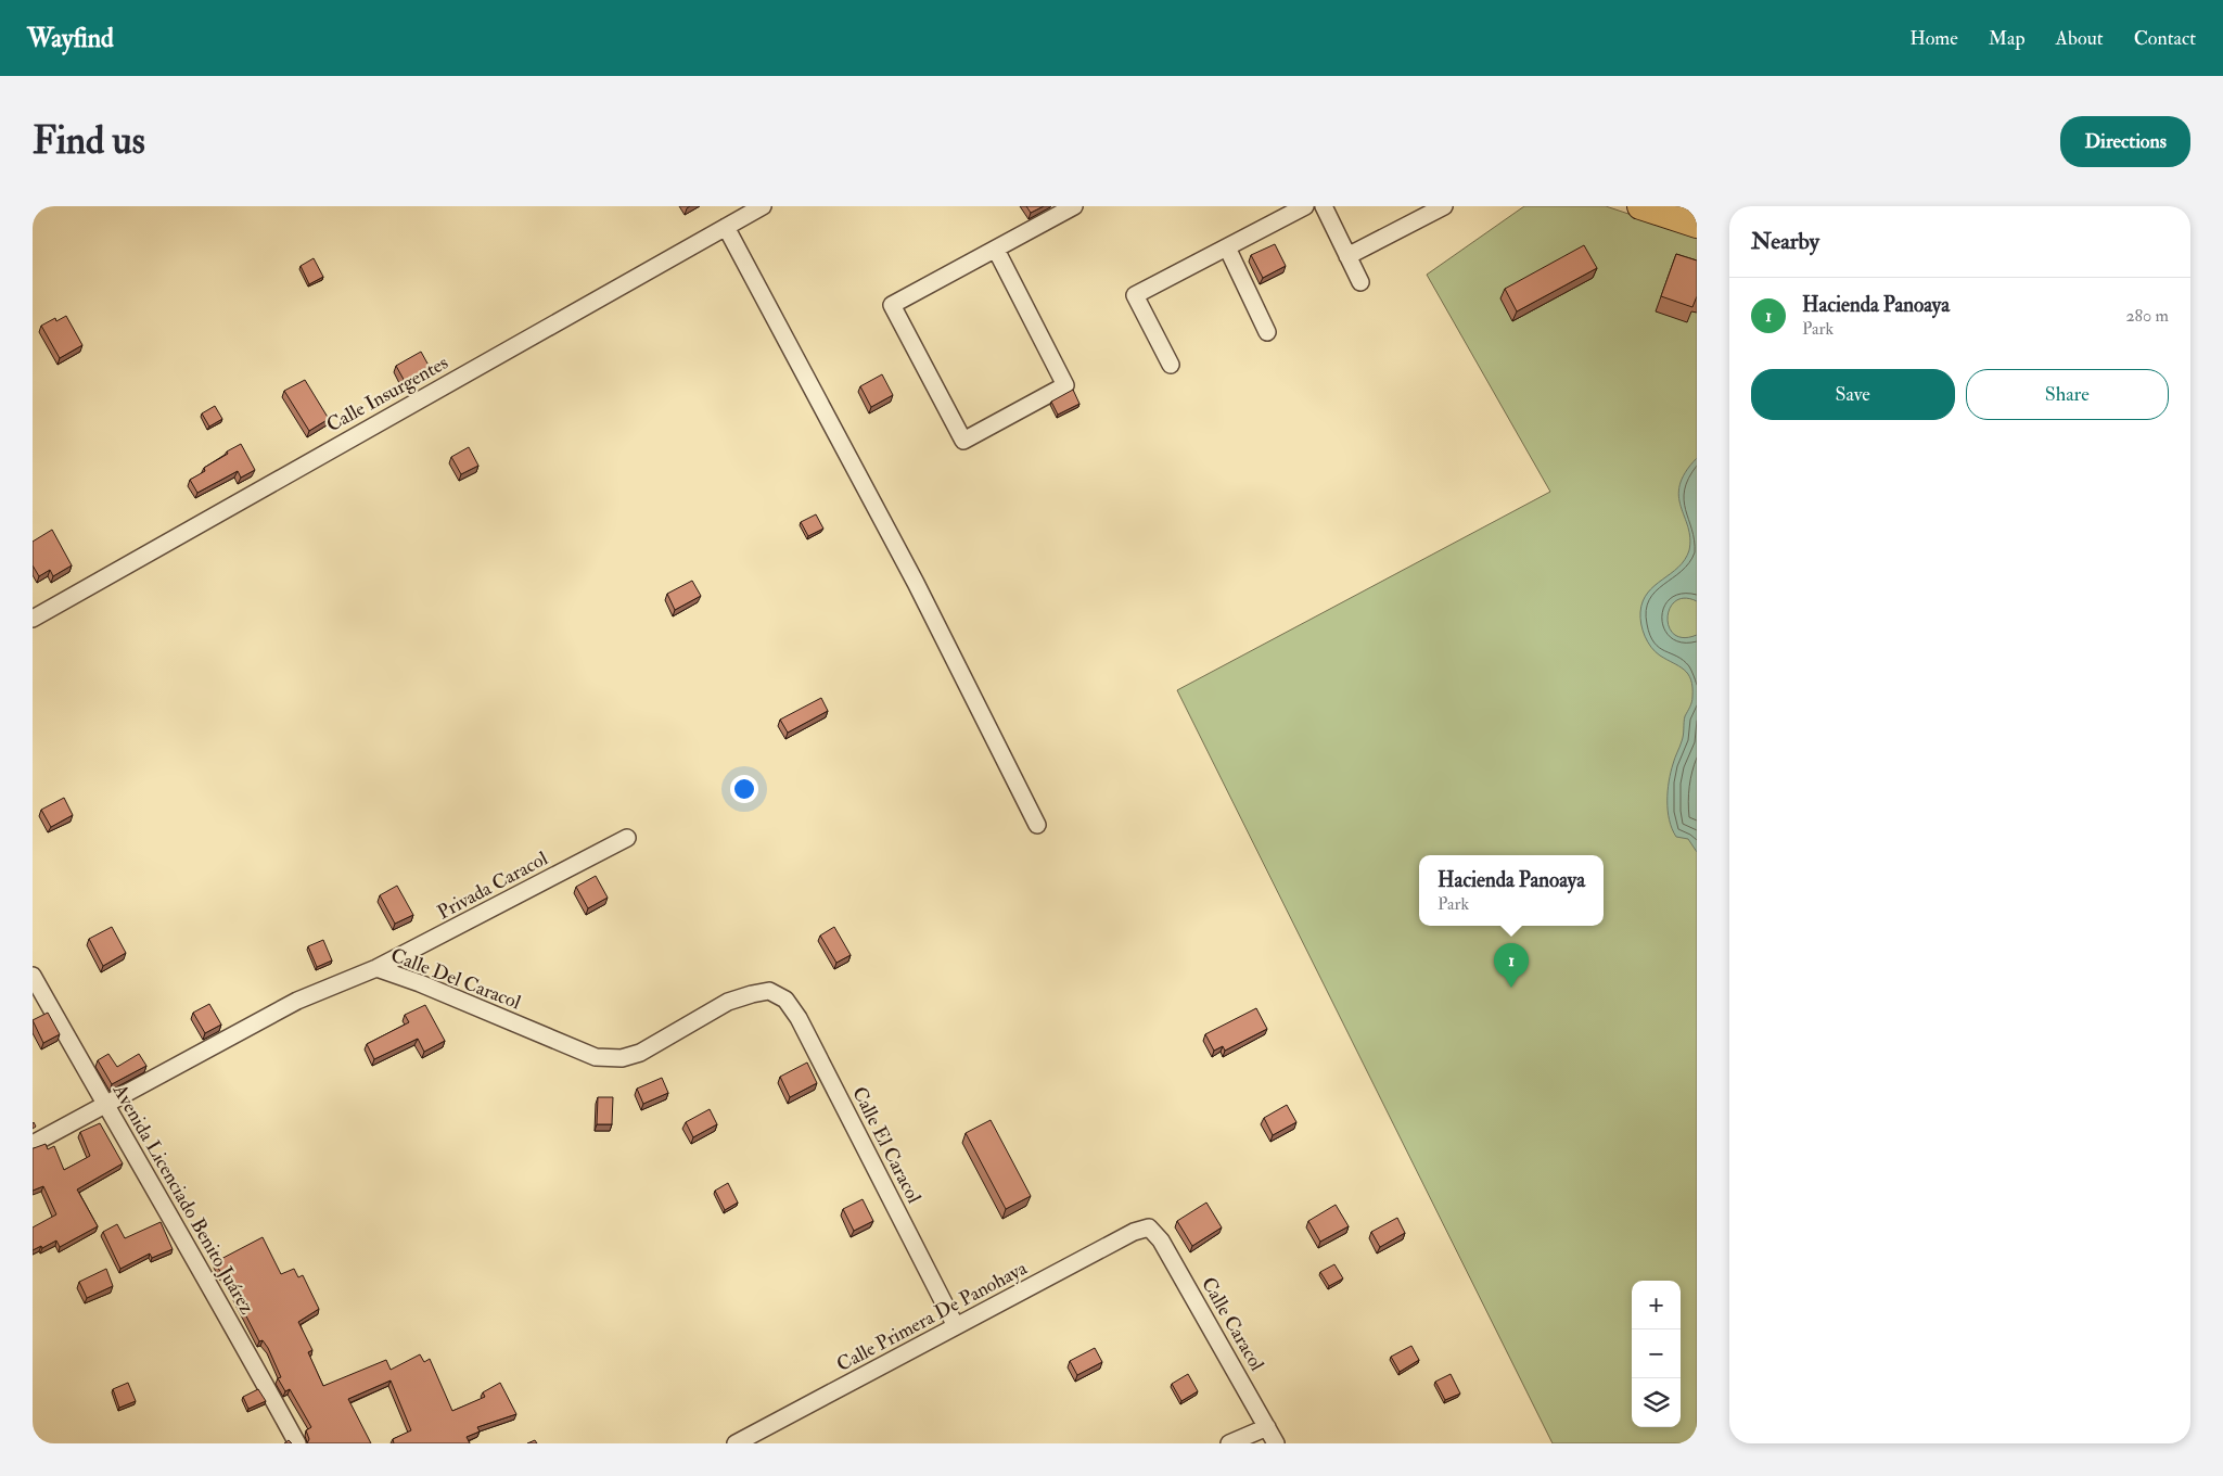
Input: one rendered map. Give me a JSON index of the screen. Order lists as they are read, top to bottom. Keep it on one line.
{"streets":{"street":["Calle Insurgentes","Privada Caracol","Calle Del Caracol","Calle El Caracol","Avenida Licenciado Benito Juárez","Calle Primera De Panohaya","Calle Caracol"]},"crossings":[["Privada Caracol","Calle Del Caracol"],["Calle Del Caracol","Calle El Caracol"],["Calle Del Caracol","Avenida Licenciado Benito Juárez"],["Calle El Caracol","Calle Primera De Panohaya"],["Calle Primera De Panohaya","Calle Caracol"]],"page":{"header":"Wayfind","nav":["Home","Map","About","Contact"],"buttons":["Directions",["Save","Share"]],"title":"Find us","heading":"Nearby","list":[{"mark":"1","name":"Hacienda Panoaya","note":"Park","value":"280 m"}],"popup":["Hacienda Panoaya","Park"],"pins":"1","map_buttons":["+","−"]}}
